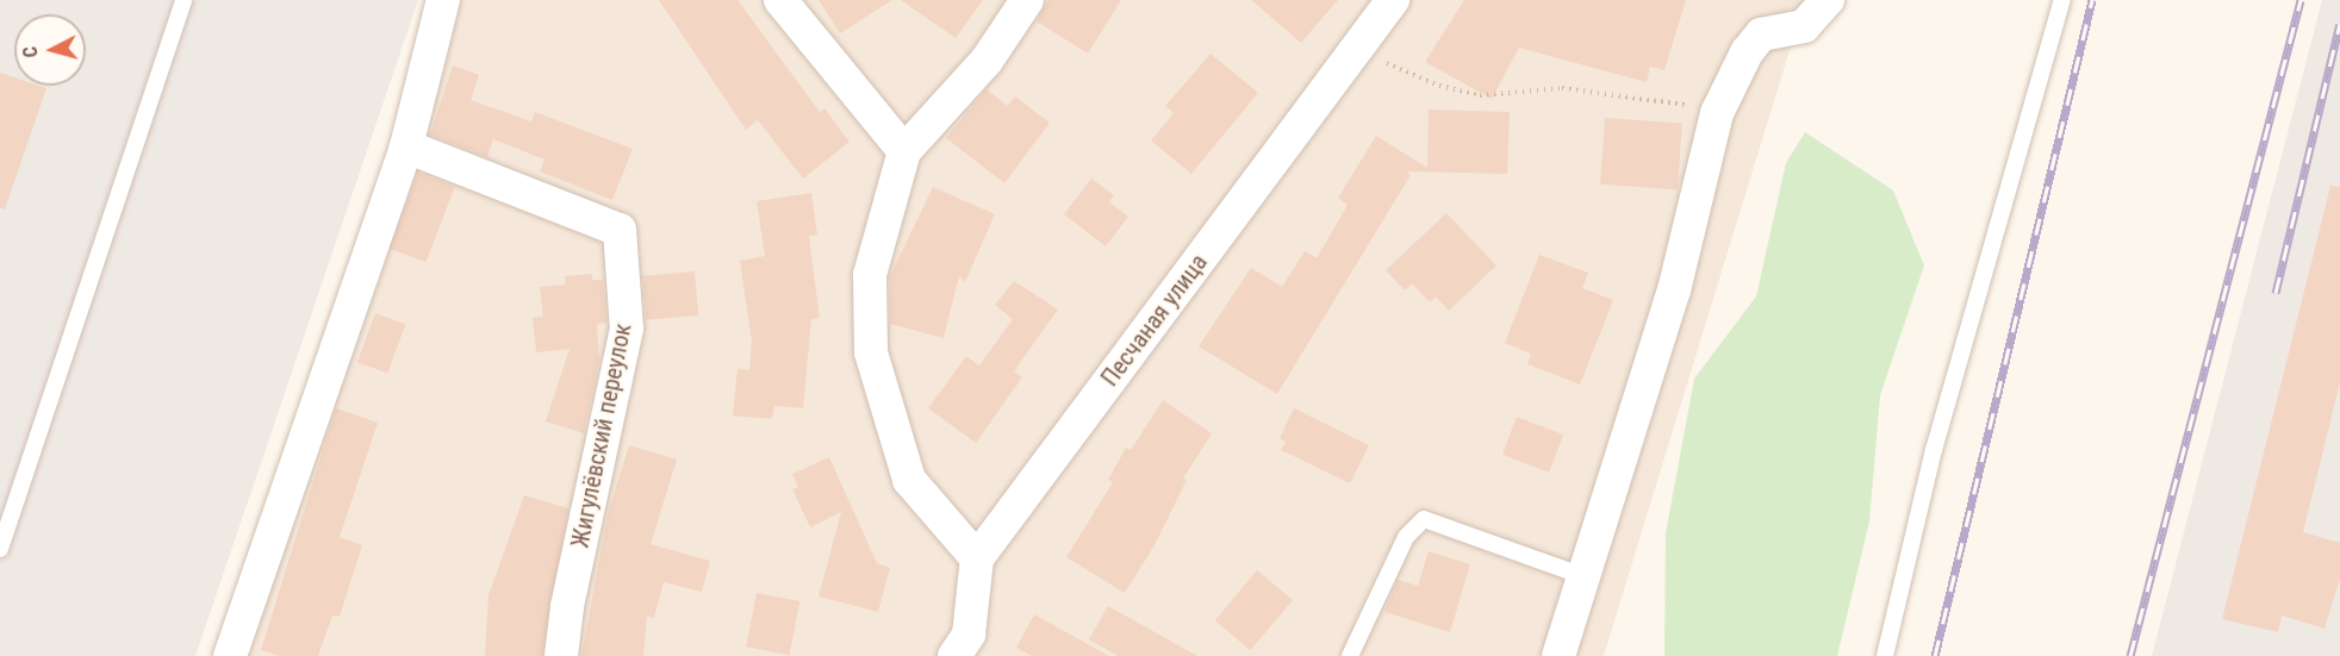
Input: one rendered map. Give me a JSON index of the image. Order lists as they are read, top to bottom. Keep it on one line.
{"streets":{"street":["Песчаная улица","Жигулёвский переулок"]},"north":"left"}
